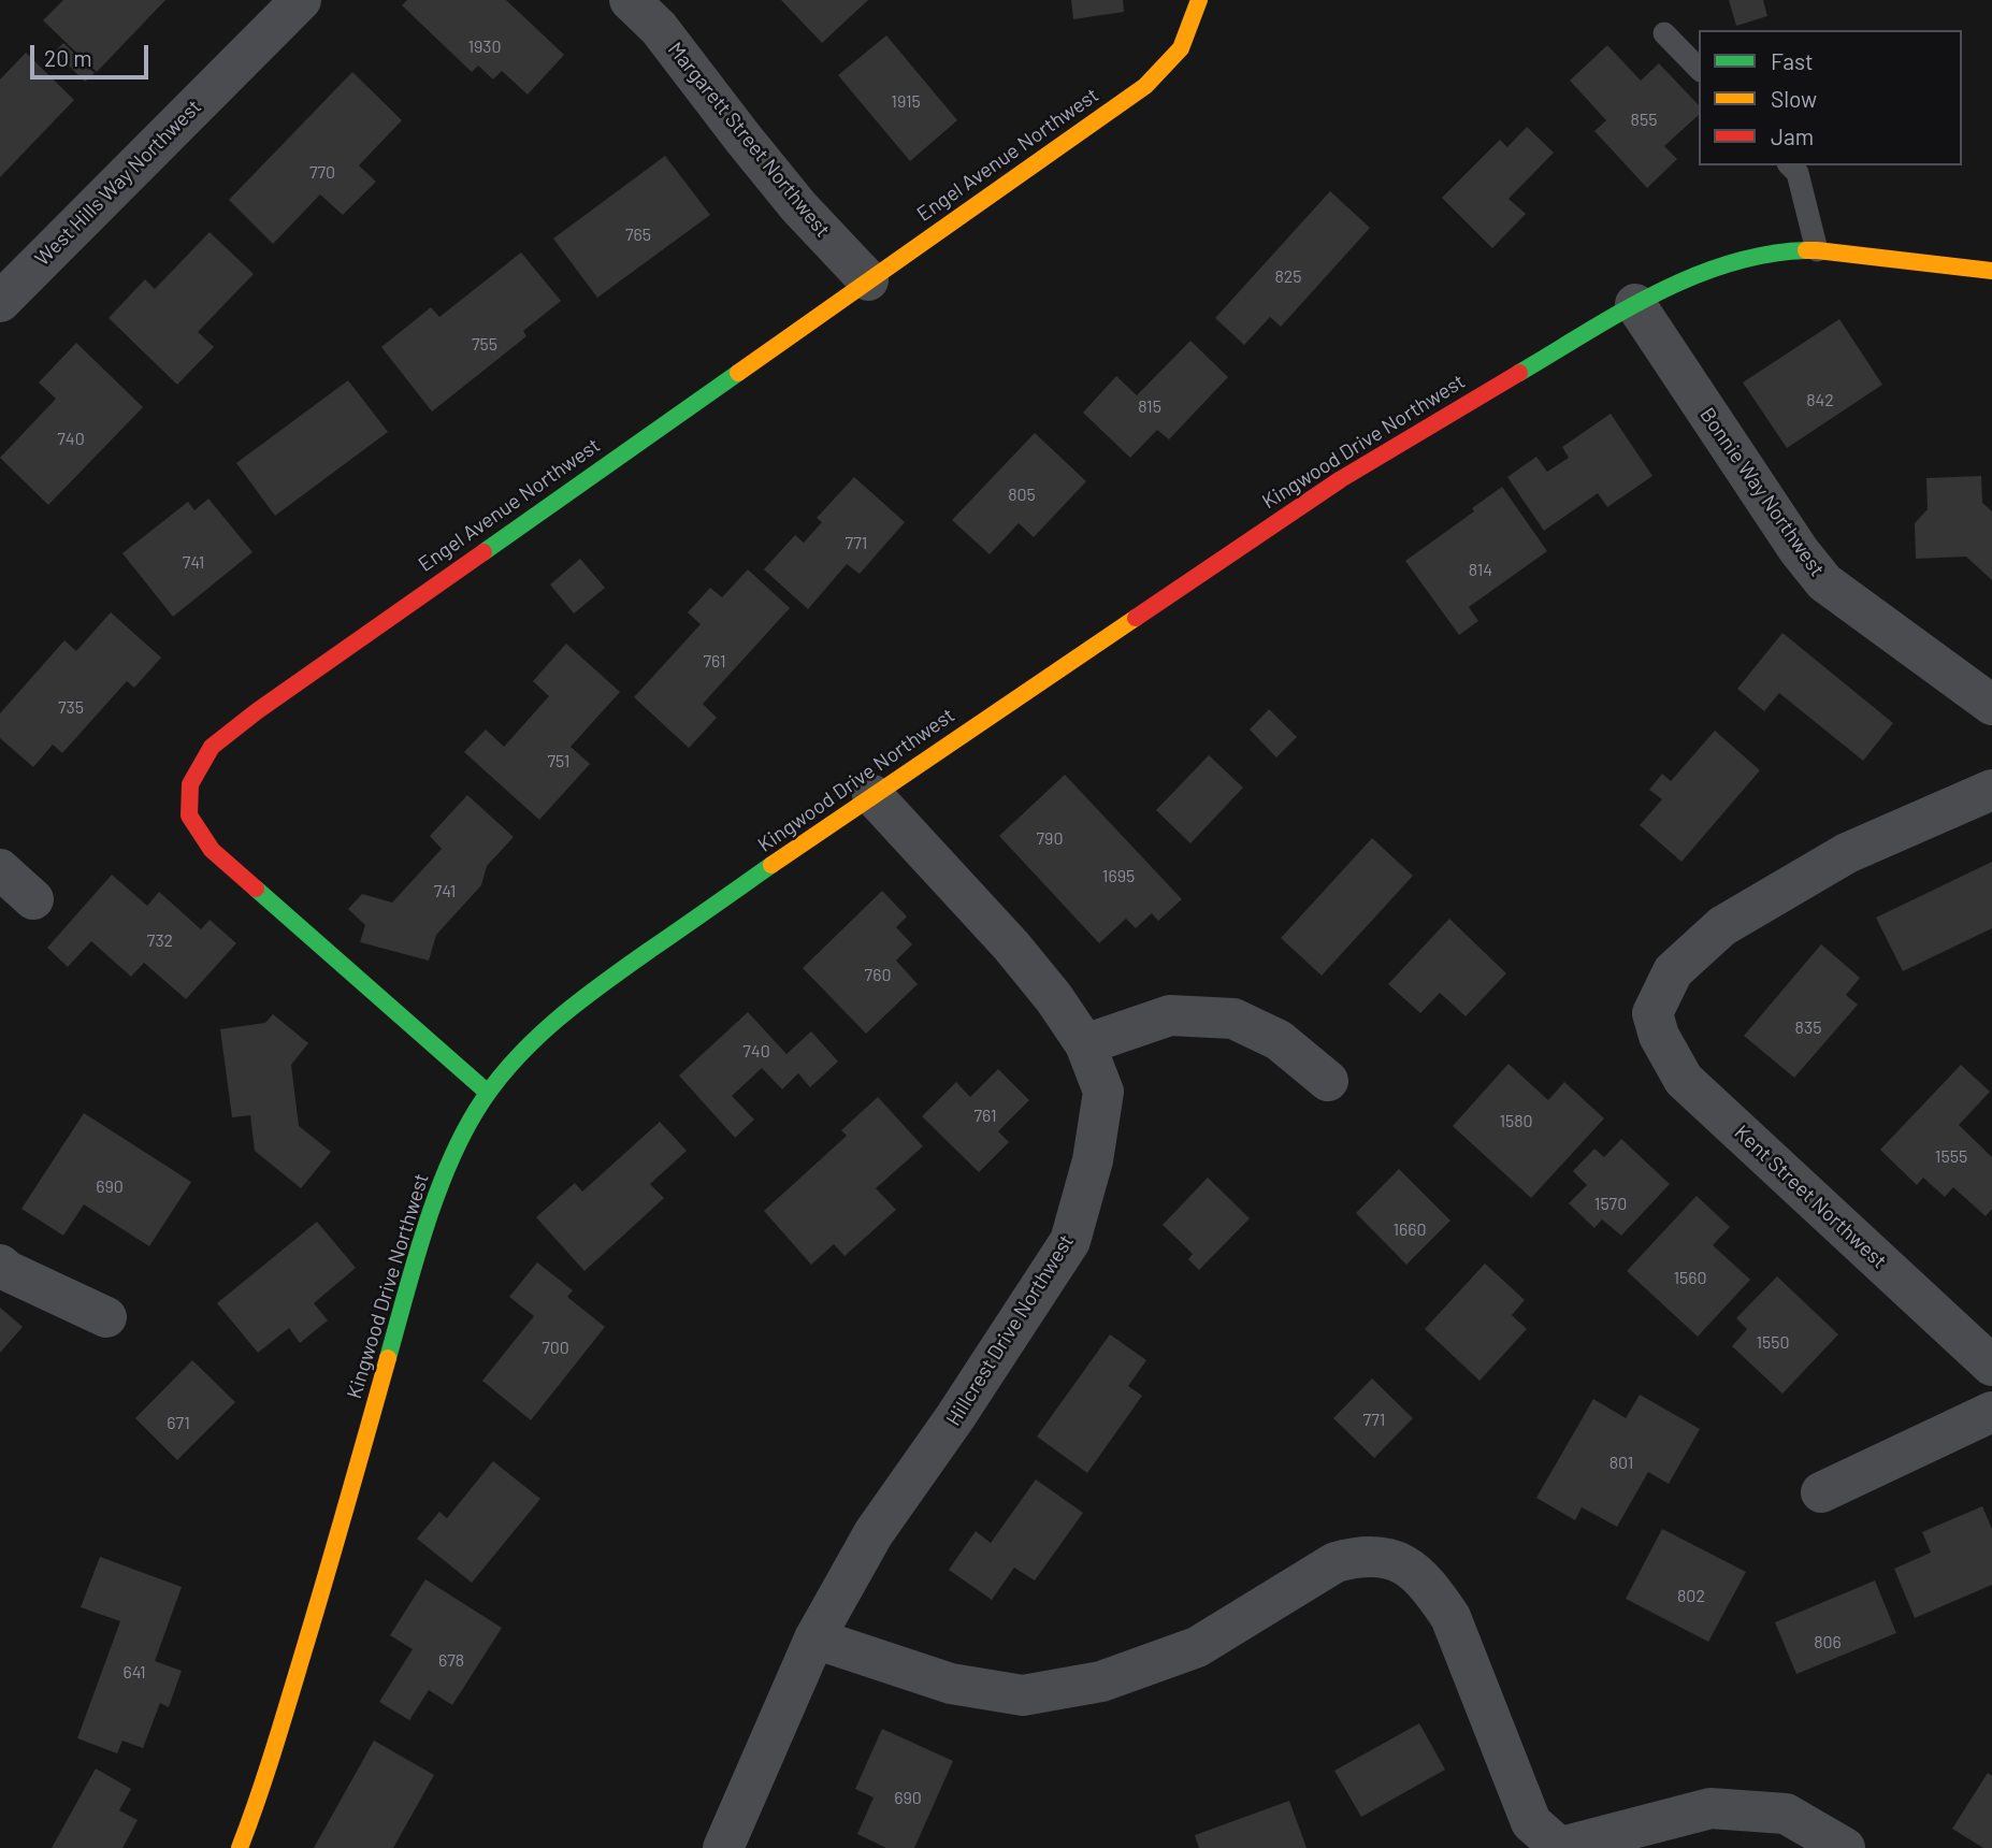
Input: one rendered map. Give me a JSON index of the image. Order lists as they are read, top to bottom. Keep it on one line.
{"streets":{"street":["Margarett Street Northwest","Engel Avenue Northwest","West Hills Way Northwest","Kingwood Drive Northwest","Bonnie Way Northwest","Kent Street Northwest","Hillcrest Drive Northwest"]},"crossings":[["Margarett Street Northwest","Engel Avenue Northwest"],["Engel Avenue Northwest","Kingwood Drive Northwest"],["Kingwood Drive Northwest","Bonnie Way Northwest"],["Kingwood Drive Northwest","Hillcrest Drive Northwest"]],"house_numbers":["1930","1915","855","770","765","825","755","842","815","740","805","771","741","814","761","735","751","790","1695","741","732","760","835","740","761","1580","1555","690","1570","1660","1560","1550","700","771","671","801","802","806","678","641","690"],"legend":["Fast","Slow","Jam"],"scale_bar":"20 m"}
